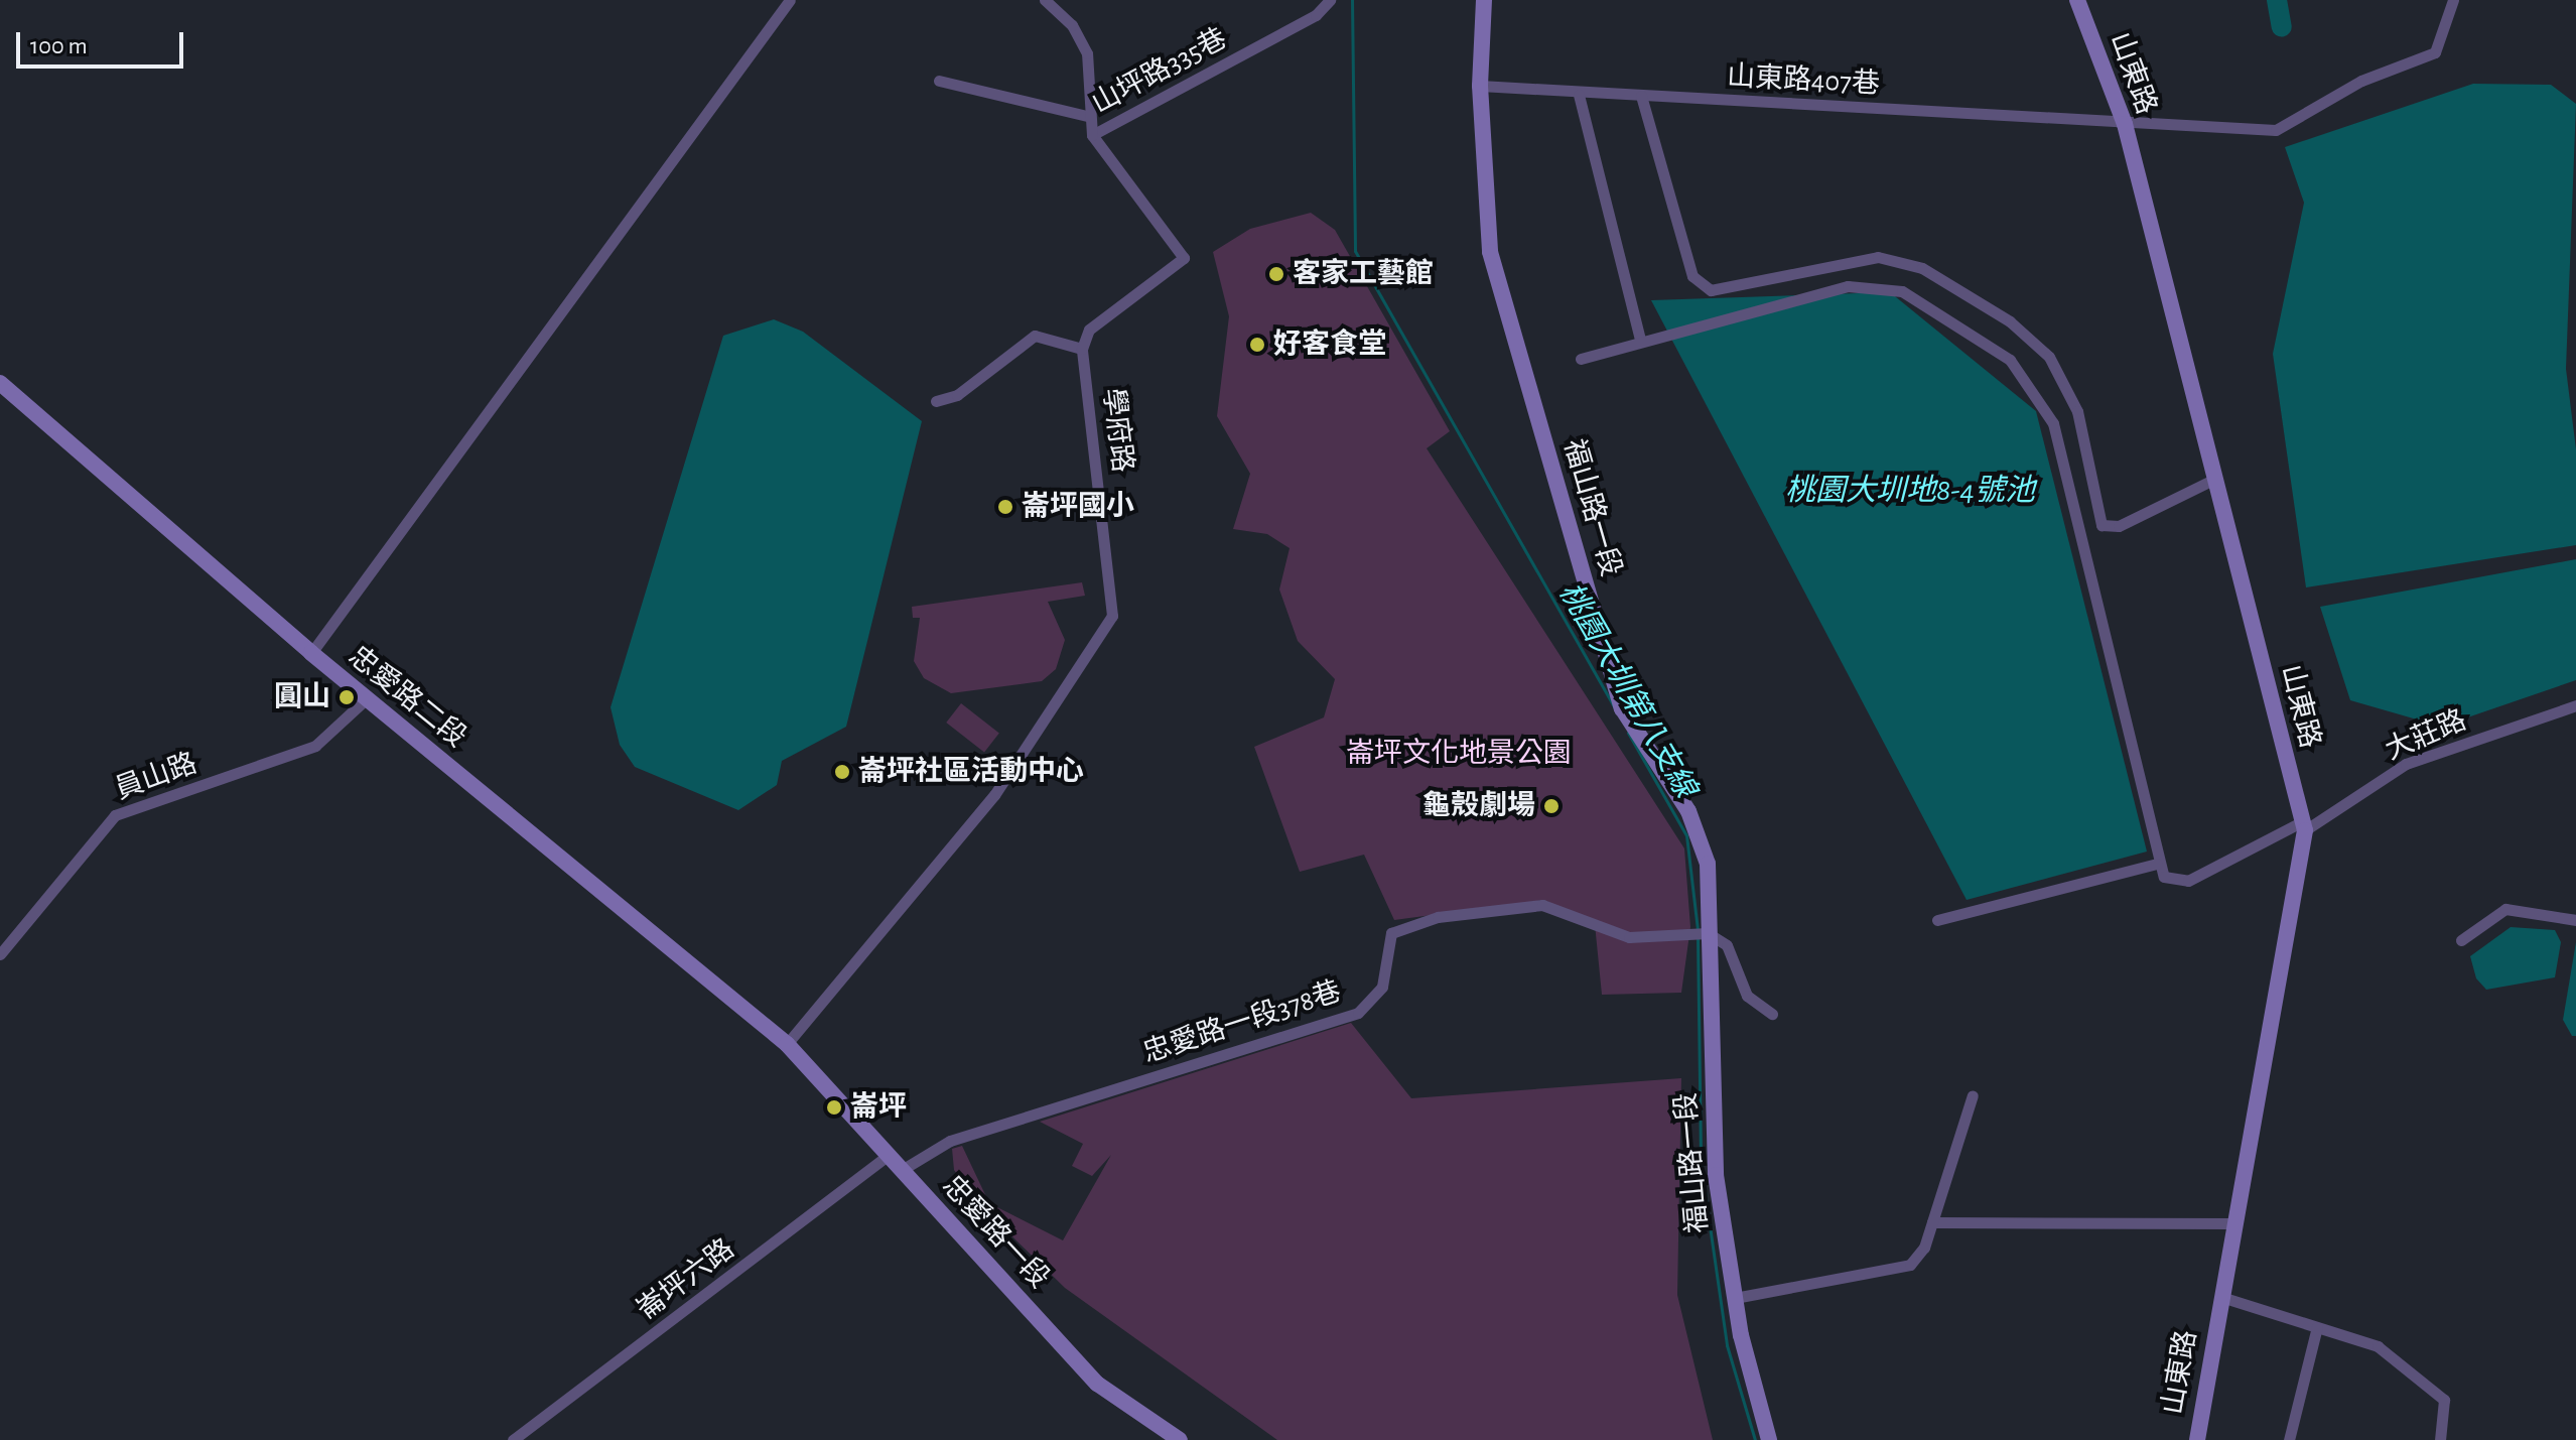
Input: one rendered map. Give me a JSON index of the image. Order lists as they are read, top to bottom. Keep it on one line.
{"streets":{"street":["山坪路335巷","山東路","山東路407巷","學府路","福山路一段","忠愛路二段","大莊路","員山路","忠愛路一段378巷","忠愛路一段","崙坪六路"]},"crossings":[["山東路","山東路407巷"],["山東路","大莊路"],["山東路407巷","福山路一段"],["學府路","忠愛路二段"],["學府路","忠愛路一段"],["福山路一段","忠愛路一段378巷"],["忠愛路二段","員山路"],["忠愛路二段","忠愛路一段"],["忠愛路一段378巷","忠愛路一段"],["忠愛路一段","崙坪六路"]],"water":["桃園大圳地8-4號池","桃園大圳第八支線"],"parks":["崙坪文化地景公園"],"places":["客家工藝館","好客食堂","崙坪國小","圓山","崙坪社區活動中心","龜殼劇場","崙坪"],"scale_bar":"100 m"}
